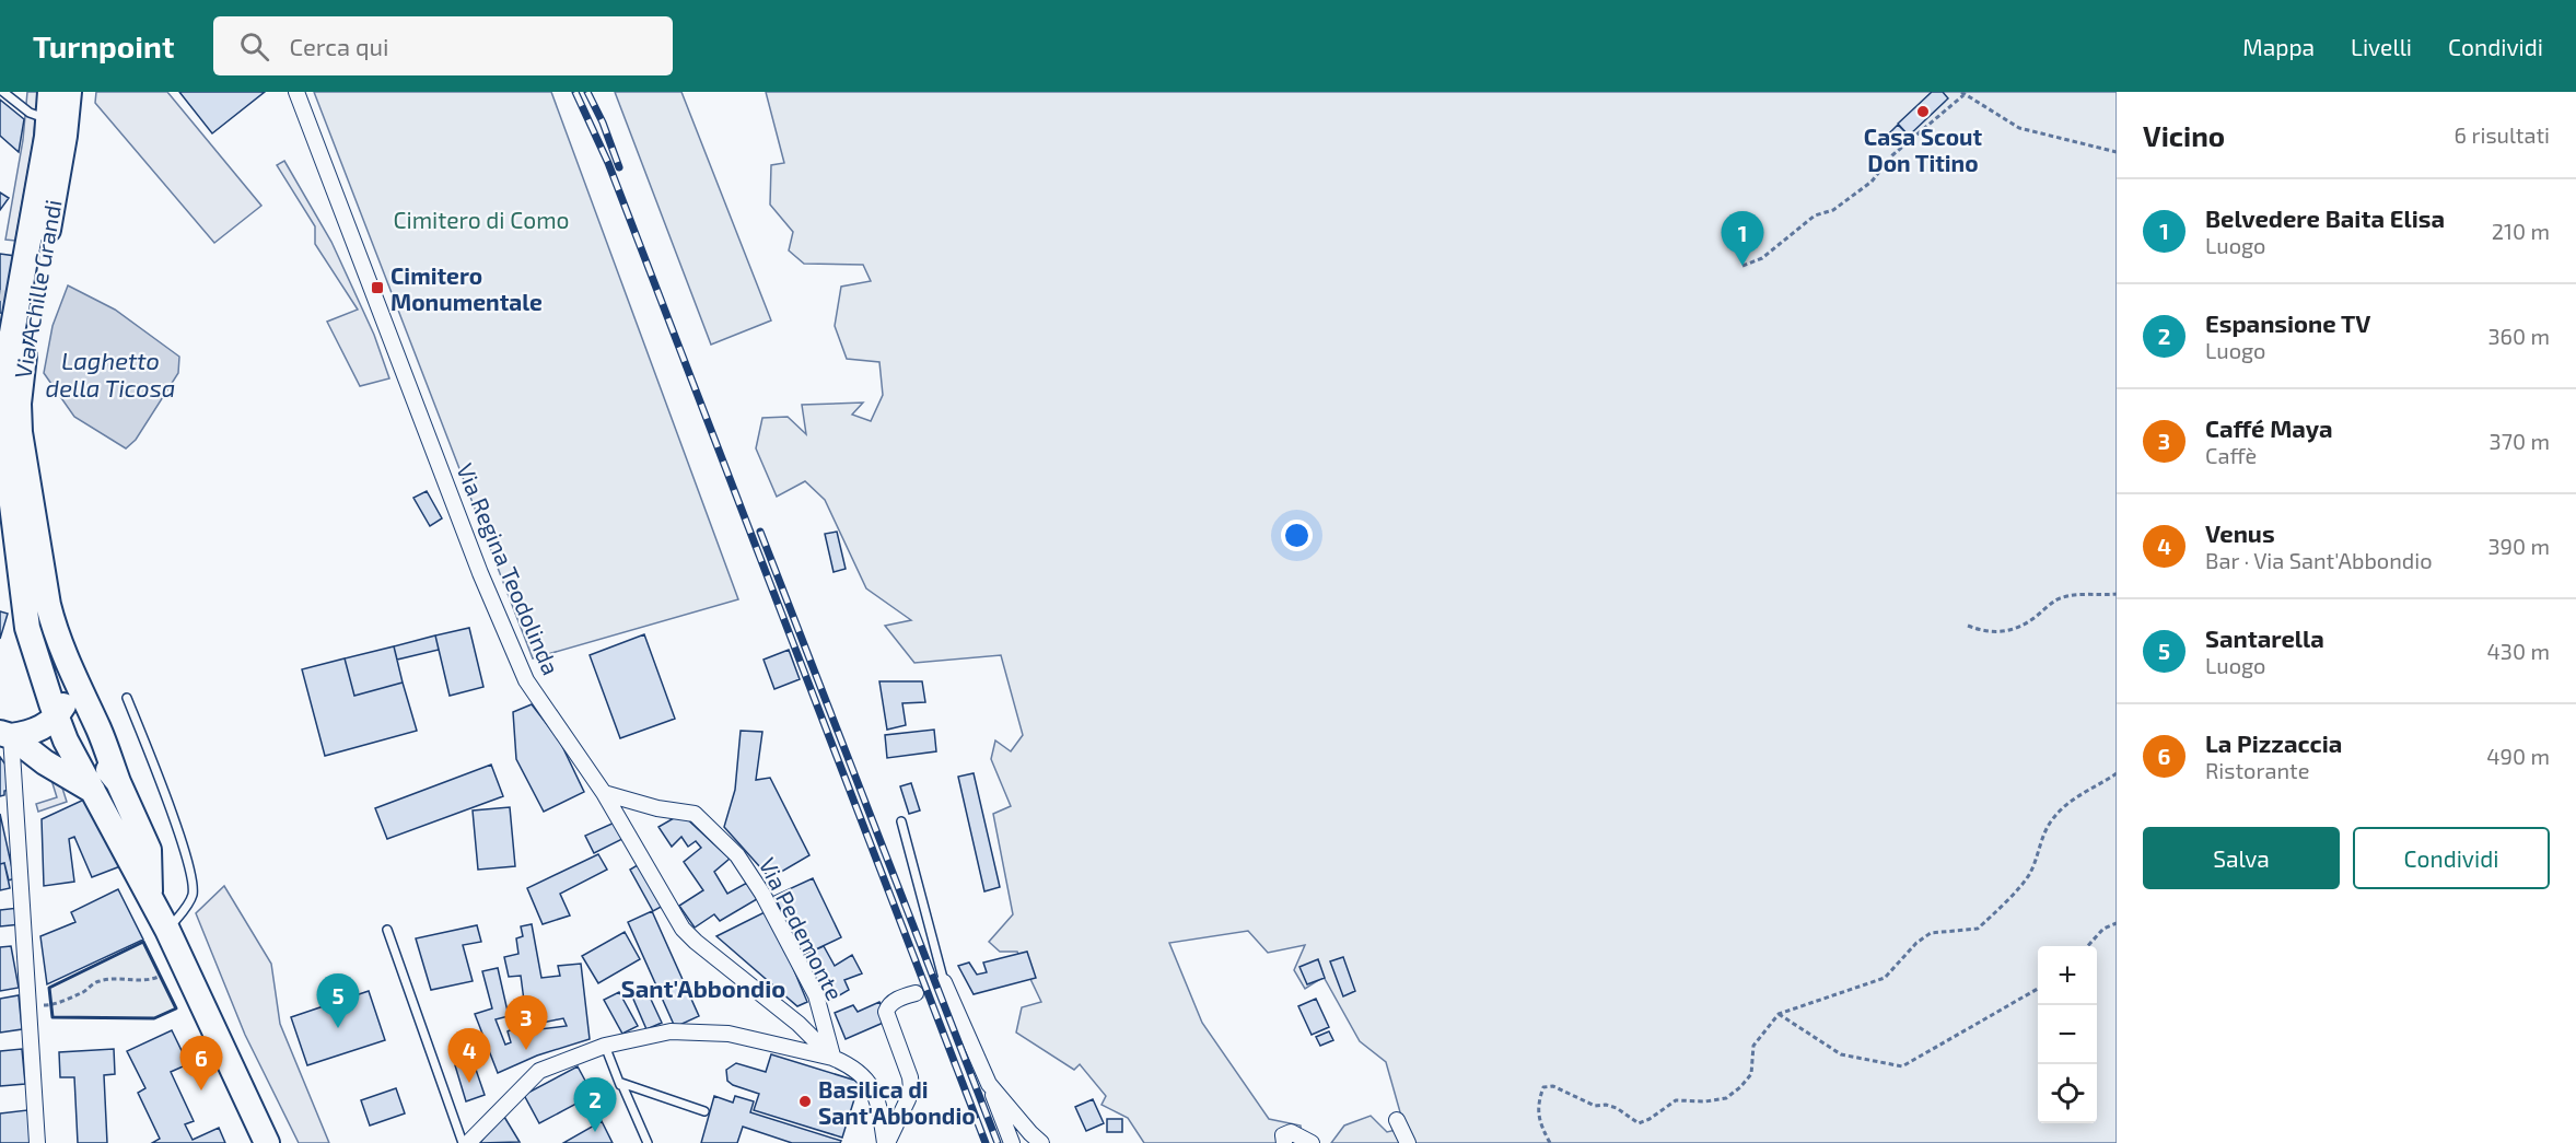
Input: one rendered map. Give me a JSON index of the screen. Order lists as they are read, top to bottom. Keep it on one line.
{"streets":{"main road":["Via Achille Grandi"],"street":["Via Regina Teodolinda","Via Pedemonte"]},"crossings":[["Via Regina Teodolinda","Via Pedemonte"]],"districts":["Sant'Abbondio"],"water":["Laghetto della Ticosa"],"parks":["Cimitero di Como"],"places":{"other":["Casa Scout Don Titino","Basilica di Sant'Abbondio"],"transit":["Cimitero Monumentale"]},"page":{"header":"Turnpoint","search":"Cerca qui","nav":["Mappa","Livelli","Condividi"],"heading":["Vicino","6 risultati"],"list":[{"mark":"1","name":"Belvedere Baita Elisa","note":"Luogo","value":"210 m"},{"mark":"2","name":"Espansione TV","note":"Luogo","value":"360 m"},{"mark":"3","name":"Caffé Maya","note":"Caffè","value":"370 m"},{"mark":"4","name":"Venus","note":"Bar · Via Sant'Abbondio","value":"390 m"},{"mark":"5","name":"Santarella","note":"Luogo","value":"430 m"},{"mark":"6","name":"La Pizzaccia","note":"Ristorante","value":"490 m"}],"pins":["1","5","3","4","6","2"],"buttons":["Salva","Condividi"],"map_buttons":["+","−"]}}
